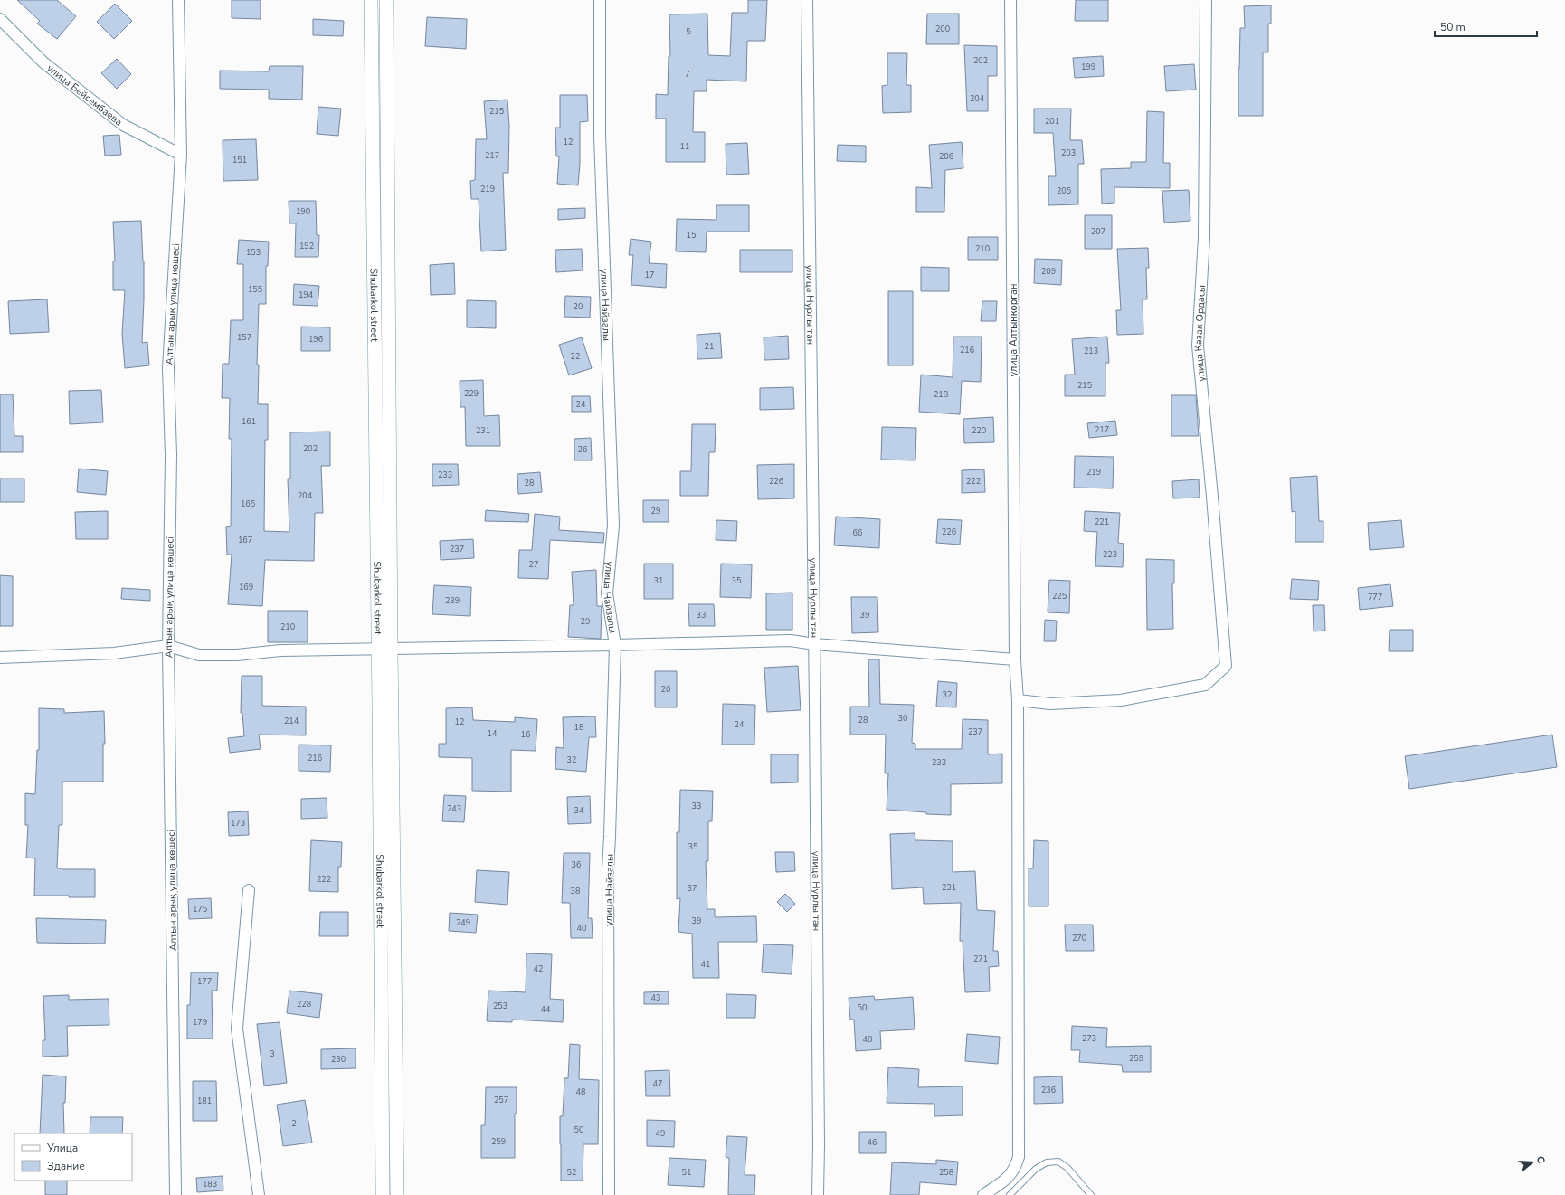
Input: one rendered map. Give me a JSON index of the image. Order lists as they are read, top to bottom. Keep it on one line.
{"streets":{"street":["улица Бейсембаева","Алтын арық улица көшесі","Shubarkol street","улица Найзалы","улица Нурлы тан","улица Алтынкорган","улица Казак Ордасы"]},"crossings":[["улица Бейсембаева","Алтын арық улица көшесі"],["улица Алтынкорган","улица Казак Ордасы"]],"house_numbers":["200","5","202","199","7","204","215","201","12","11","203","217","206","151","219","205","190","207","15","192","210","153","209","17","155","194","20","157","196","21","216","213","22","215","229","218","24","161","217","231","220","202","26","219","233","226","222","28","204","165","29","221","226","66","167","237","223","27","31","35","169","225","777","239","33","39","29","210","20","32","30","28","214","12","24","18","237","14","16","216","32","233","33","243","34","173","35","36","222","231","37","38","175","39","249","40","270","271","41","42","177","43","228","253","50","44","179","273","48","3","259","230","47","236","48","257","181","2","50","49","259","46","52","51","258","183"],"legend":["Улица","Здание"],"scale_bar":"50 m","north":"right"}
